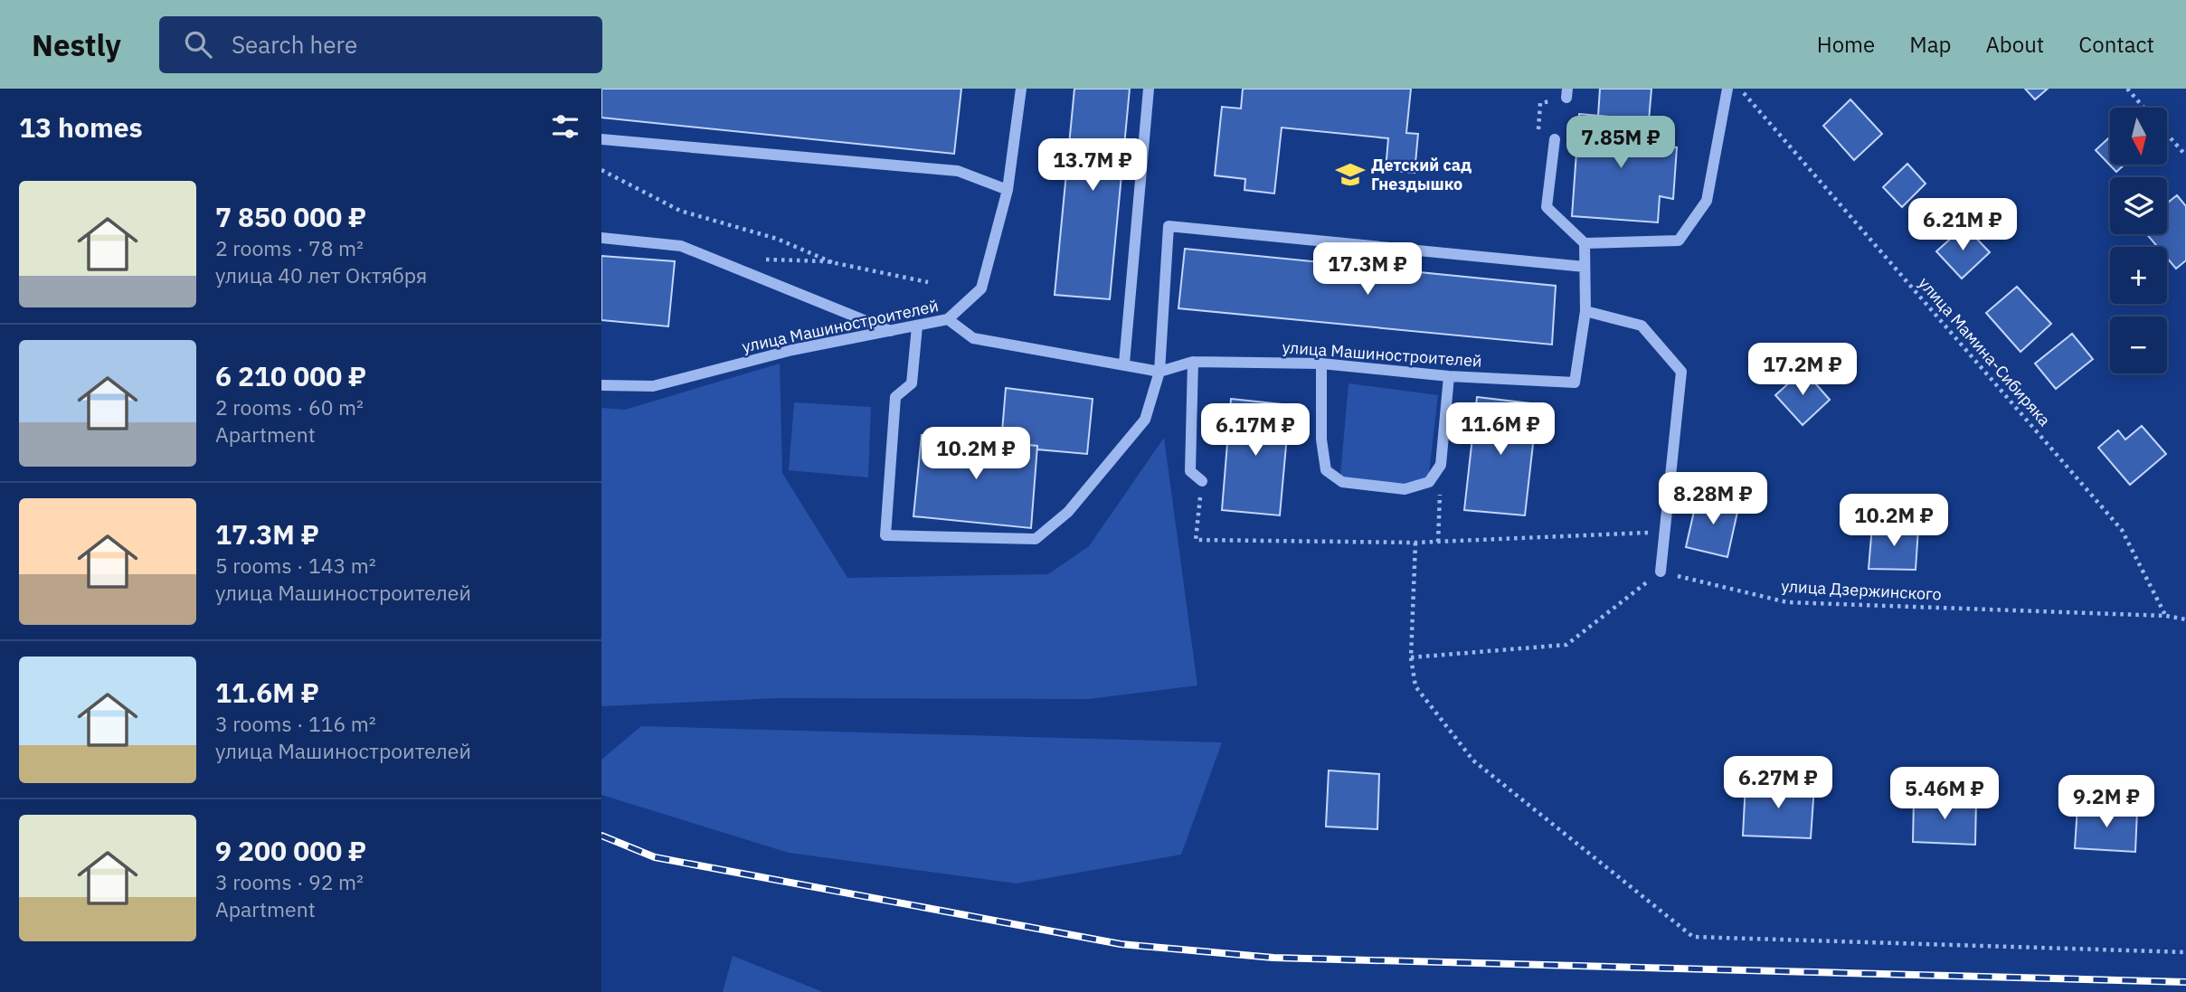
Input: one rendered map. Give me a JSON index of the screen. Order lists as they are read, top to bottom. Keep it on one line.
{"streets":{"street":["улица Машиностроителей"],"path":["улица Мамина-Сибиряка","улица Дзержинского"]},"crossings":[["улица Мамина-Сибиряка","улица Дзержинского"]],"places":{"school or university":["Детский сад Гнездышко"]},"north":"bottom","page":{"header":"Nestly","search":"Search here","nav":["Home","Map","About","Contact"],"heading":"13 homes","map_buttons":["+","−"],"price":["7.85M ₽","13.7M ₽","6.21M ₽","17.3M ₽","17.2M ₽","11.6M ₽","6.17M ₽","10.2M ₽","8.28M ₽","10.2M ₽","6.27M ₽","5.46M ₽","9.2M ₽"],"list":[{"name":"7 850 000 ₽","note":"2 rooms · 78 m² · улица 40 лет Октября"},{"name":"6 210 000 ₽","note":"2 rooms · 60 m² · Apartment"},{"name":"17.3M ₽","note":"5 rooms · 143 m² · улица Машиностроителей"},{"name":"11.6M ₽","note":"3 rooms · 116 m² · улица Машиностроителей"},{"name":"9 200 000 ₽","note":"3 rooms · 92 m² · Apartment"}]}}
